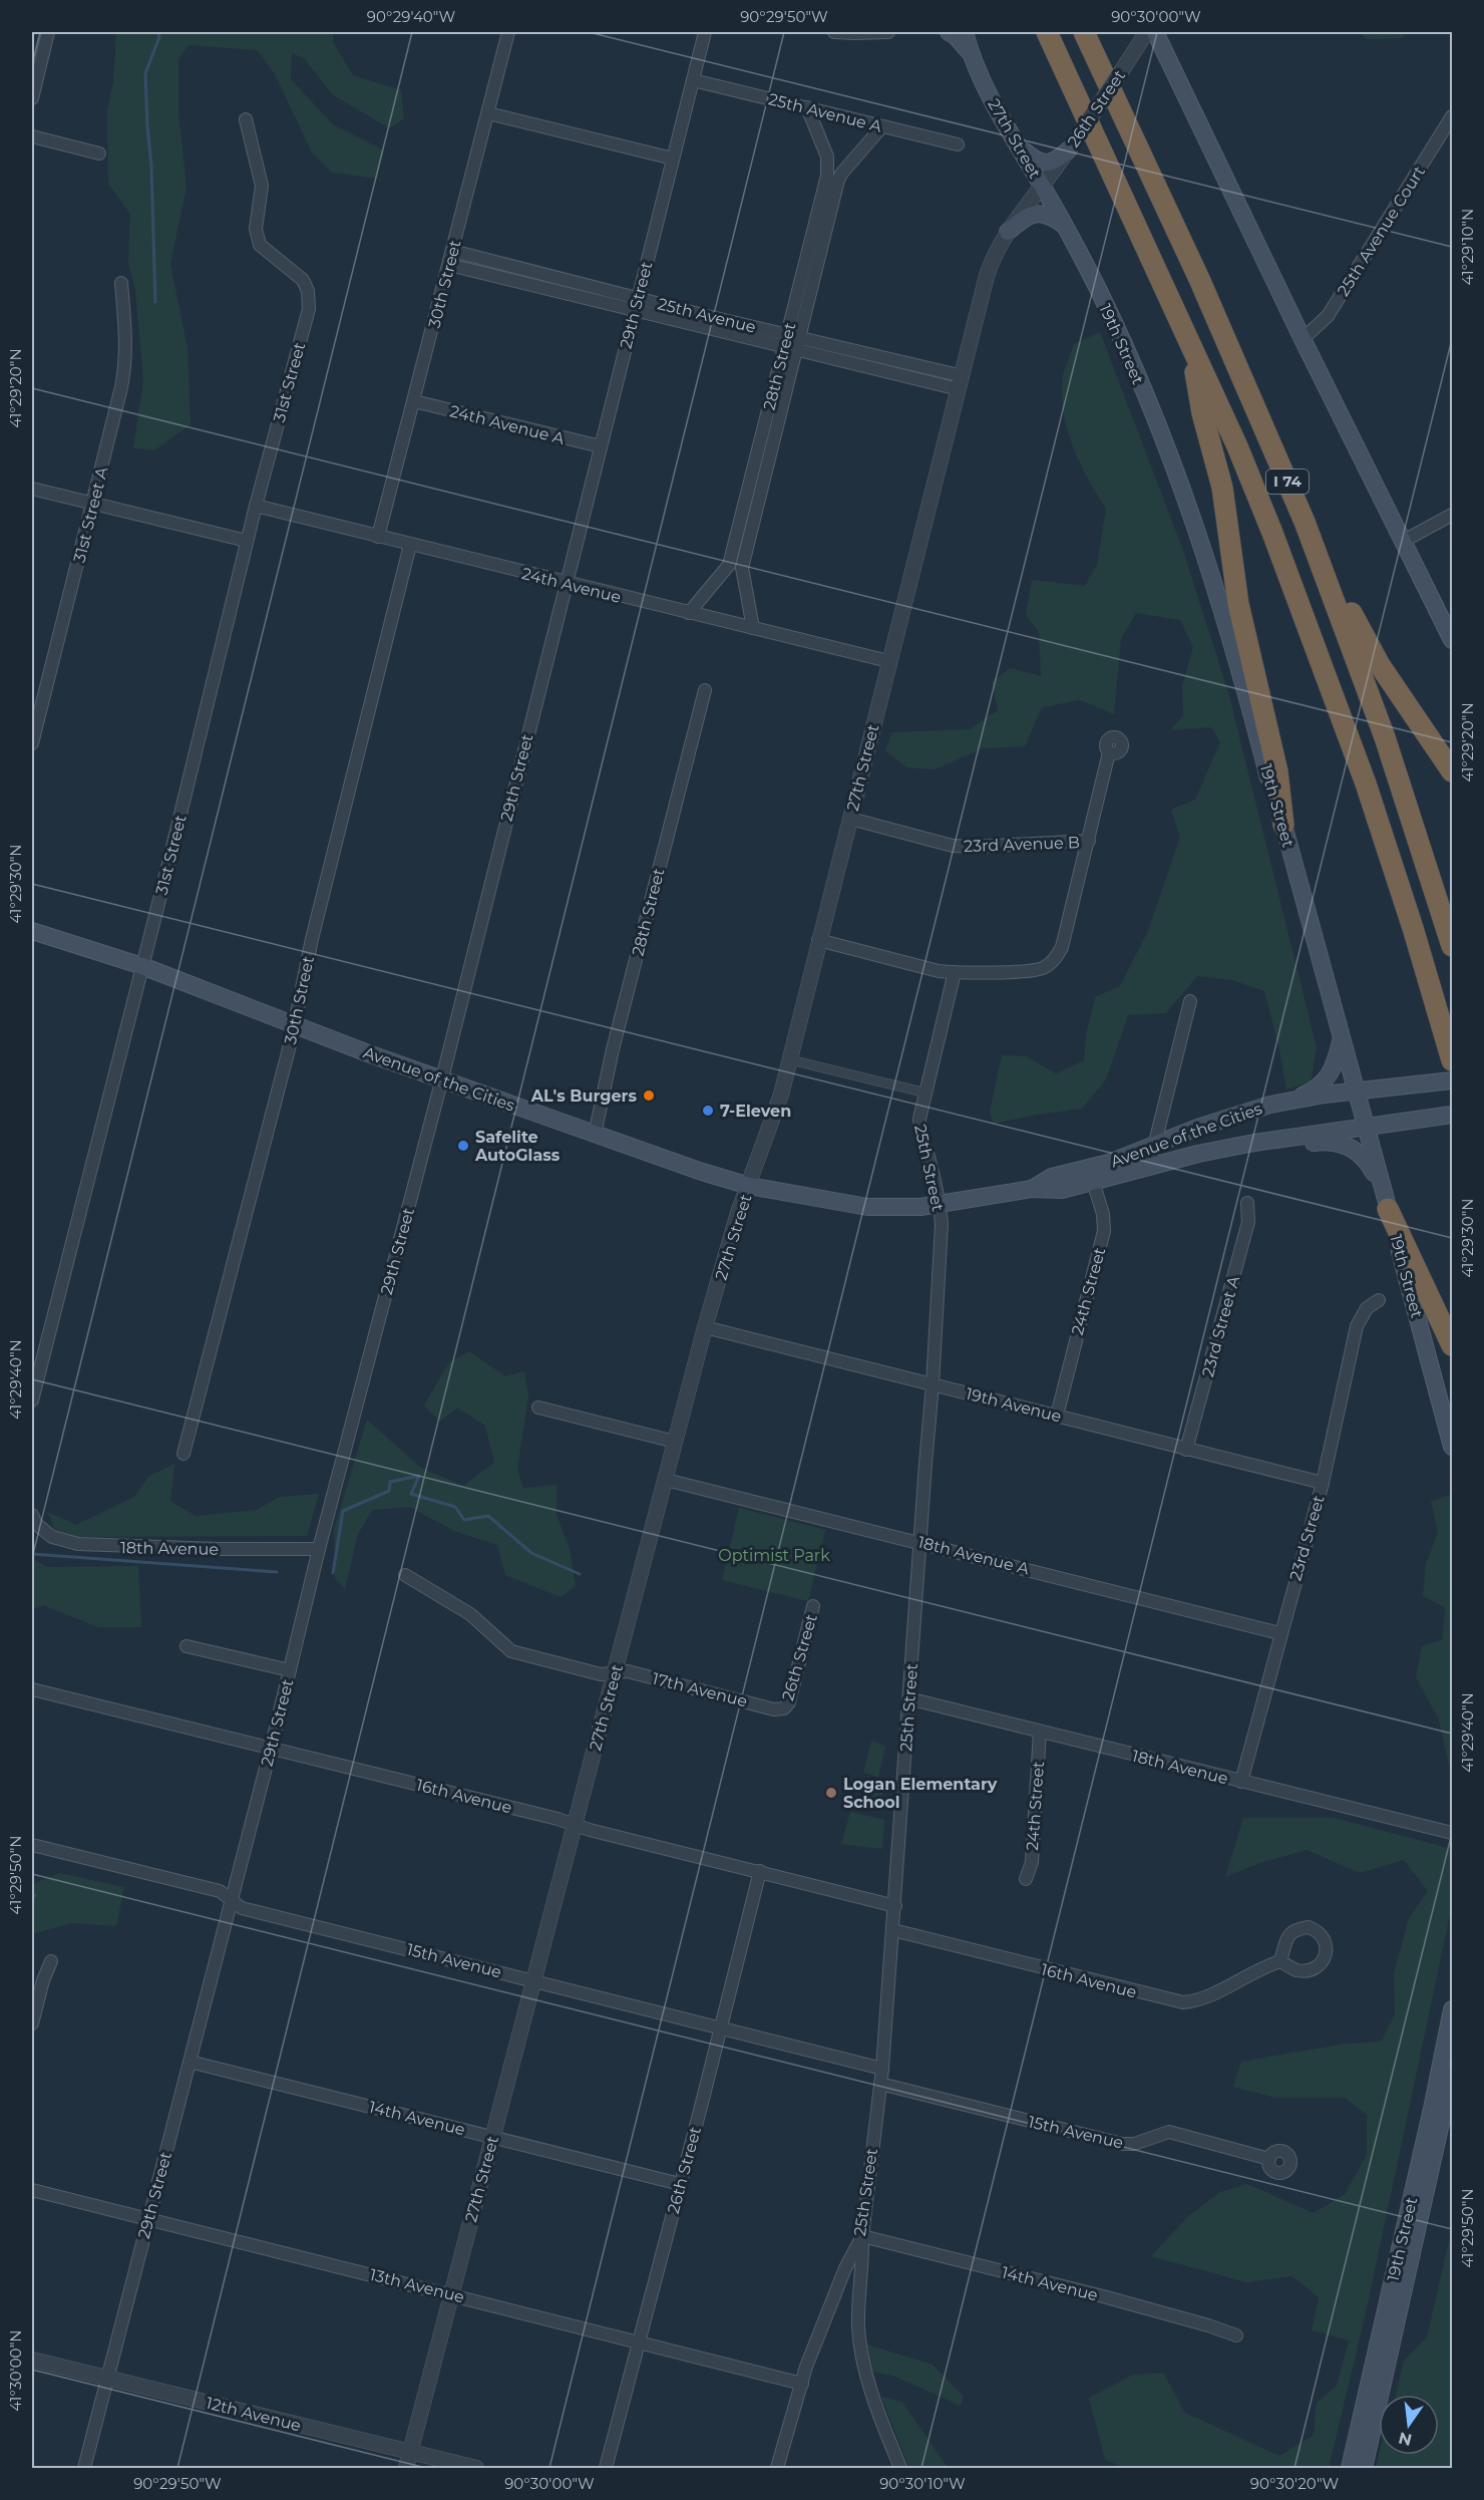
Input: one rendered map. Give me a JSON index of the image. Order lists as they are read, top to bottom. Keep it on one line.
{"streets":{"highway":["I 74"],"main road":["27th Street","19th Street","Avenue of the Cities"],"street":["26th Street","25th Avenue A","25th Avenue Court","30th Street","29th Street","25th Avenue","28th Street","31st Street","24th Avenue A","31st Street A","24th Avenue","23rd Avenue B","25th Street","24th Street","23rd Street A","19th Avenue","23rd Street","18th Avenue","18th Avenue A","17th Avenue","16th Avenue","15th Avenue","14th Avenue","13th Avenue","12th Avenue"]},"crossings":[["26th Street","27th Street"],["26th Street","19th Street"],["26th Street","17th Avenue"],["26th Street","16th Avenue"],["26th Street","15th Avenue"],["26th Street","14th Avenue"],["26th Street","13th Avenue"],["25th Avenue A","29th Street"],["25th Avenue A","28th Street"],["27th Street","25th Avenue"],["27th Street","19th Street"],["27th Street","24th Avenue"],["27th Street","23rd Avenue B"],["27th Street","Avenue of the Cities"],["27th Street","19th Avenue"],["27th Street","18th Avenue A"],["27th Street","17th Avenue"],["27th Street","16th Avenue"],["27th Street","15th Avenue"],["27th Street","14th Avenue"],["27th Street","13th Avenue"],["27th Street","12th Avenue"],["30th Street","25th Avenue"],["30th Street","24th Avenue A"],["30th Street","24th Avenue"],["30th Street","Avenue of the Cities"],["29th Street","25th Avenue"],["29th Street","24th Avenue A"],["29th Street","24th Avenue"],["29th Street","Avenue of the Cities"],["29th Street","18th Avenue"],["29th Street","16th Avenue"],["29th Street","15th Avenue"],["29th Street","14th Avenue"],["29th Street","13th Avenue"],["29th Street","12th Avenue"],["25th Avenue","28th Street"],["19th Street","Avenue of the Cities"],["28th Street","24th Avenue"],["28th Street","Avenue of the Cities"],["31st Street","24th Avenue"],["31st Street","Avenue of the Cities"],["Avenue of the Cities","25th Street"],["Avenue of the Cities","24th Street"],["25th Street","19th Avenue"],["25th Street","18th Avenue"],["25th Street","18th Avenue A"],["25th Street","16th Avenue"],["25th Street","15th Avenue"],["25th Street","14th Avenue"],["25th Street","13th Avenue"],["24th Street","19th Avenue"],["24th Street","18th Avenue"],["23rd Street A","19th Avenue"],["19th Avenue","23rd Street"],["23rd Street","18th Avenue"],["23rd Street","18th Avenue A"]],"parks":["Optimist Park"],"places":["AL's Burgers","7-Eleven","Safelite AutoGlass","Logan Elementary School"],"north":"bottom","coordinates":["90°29'40\"W","90°29'50\"W","90°30'00\"W","41°29'10\"N","41°29'20\"N","41°29'30\"N","41°29'40\"N","41°29'50\"N","41°30'00\"N","90°30'10\"W","90°30'20\"W"]}
